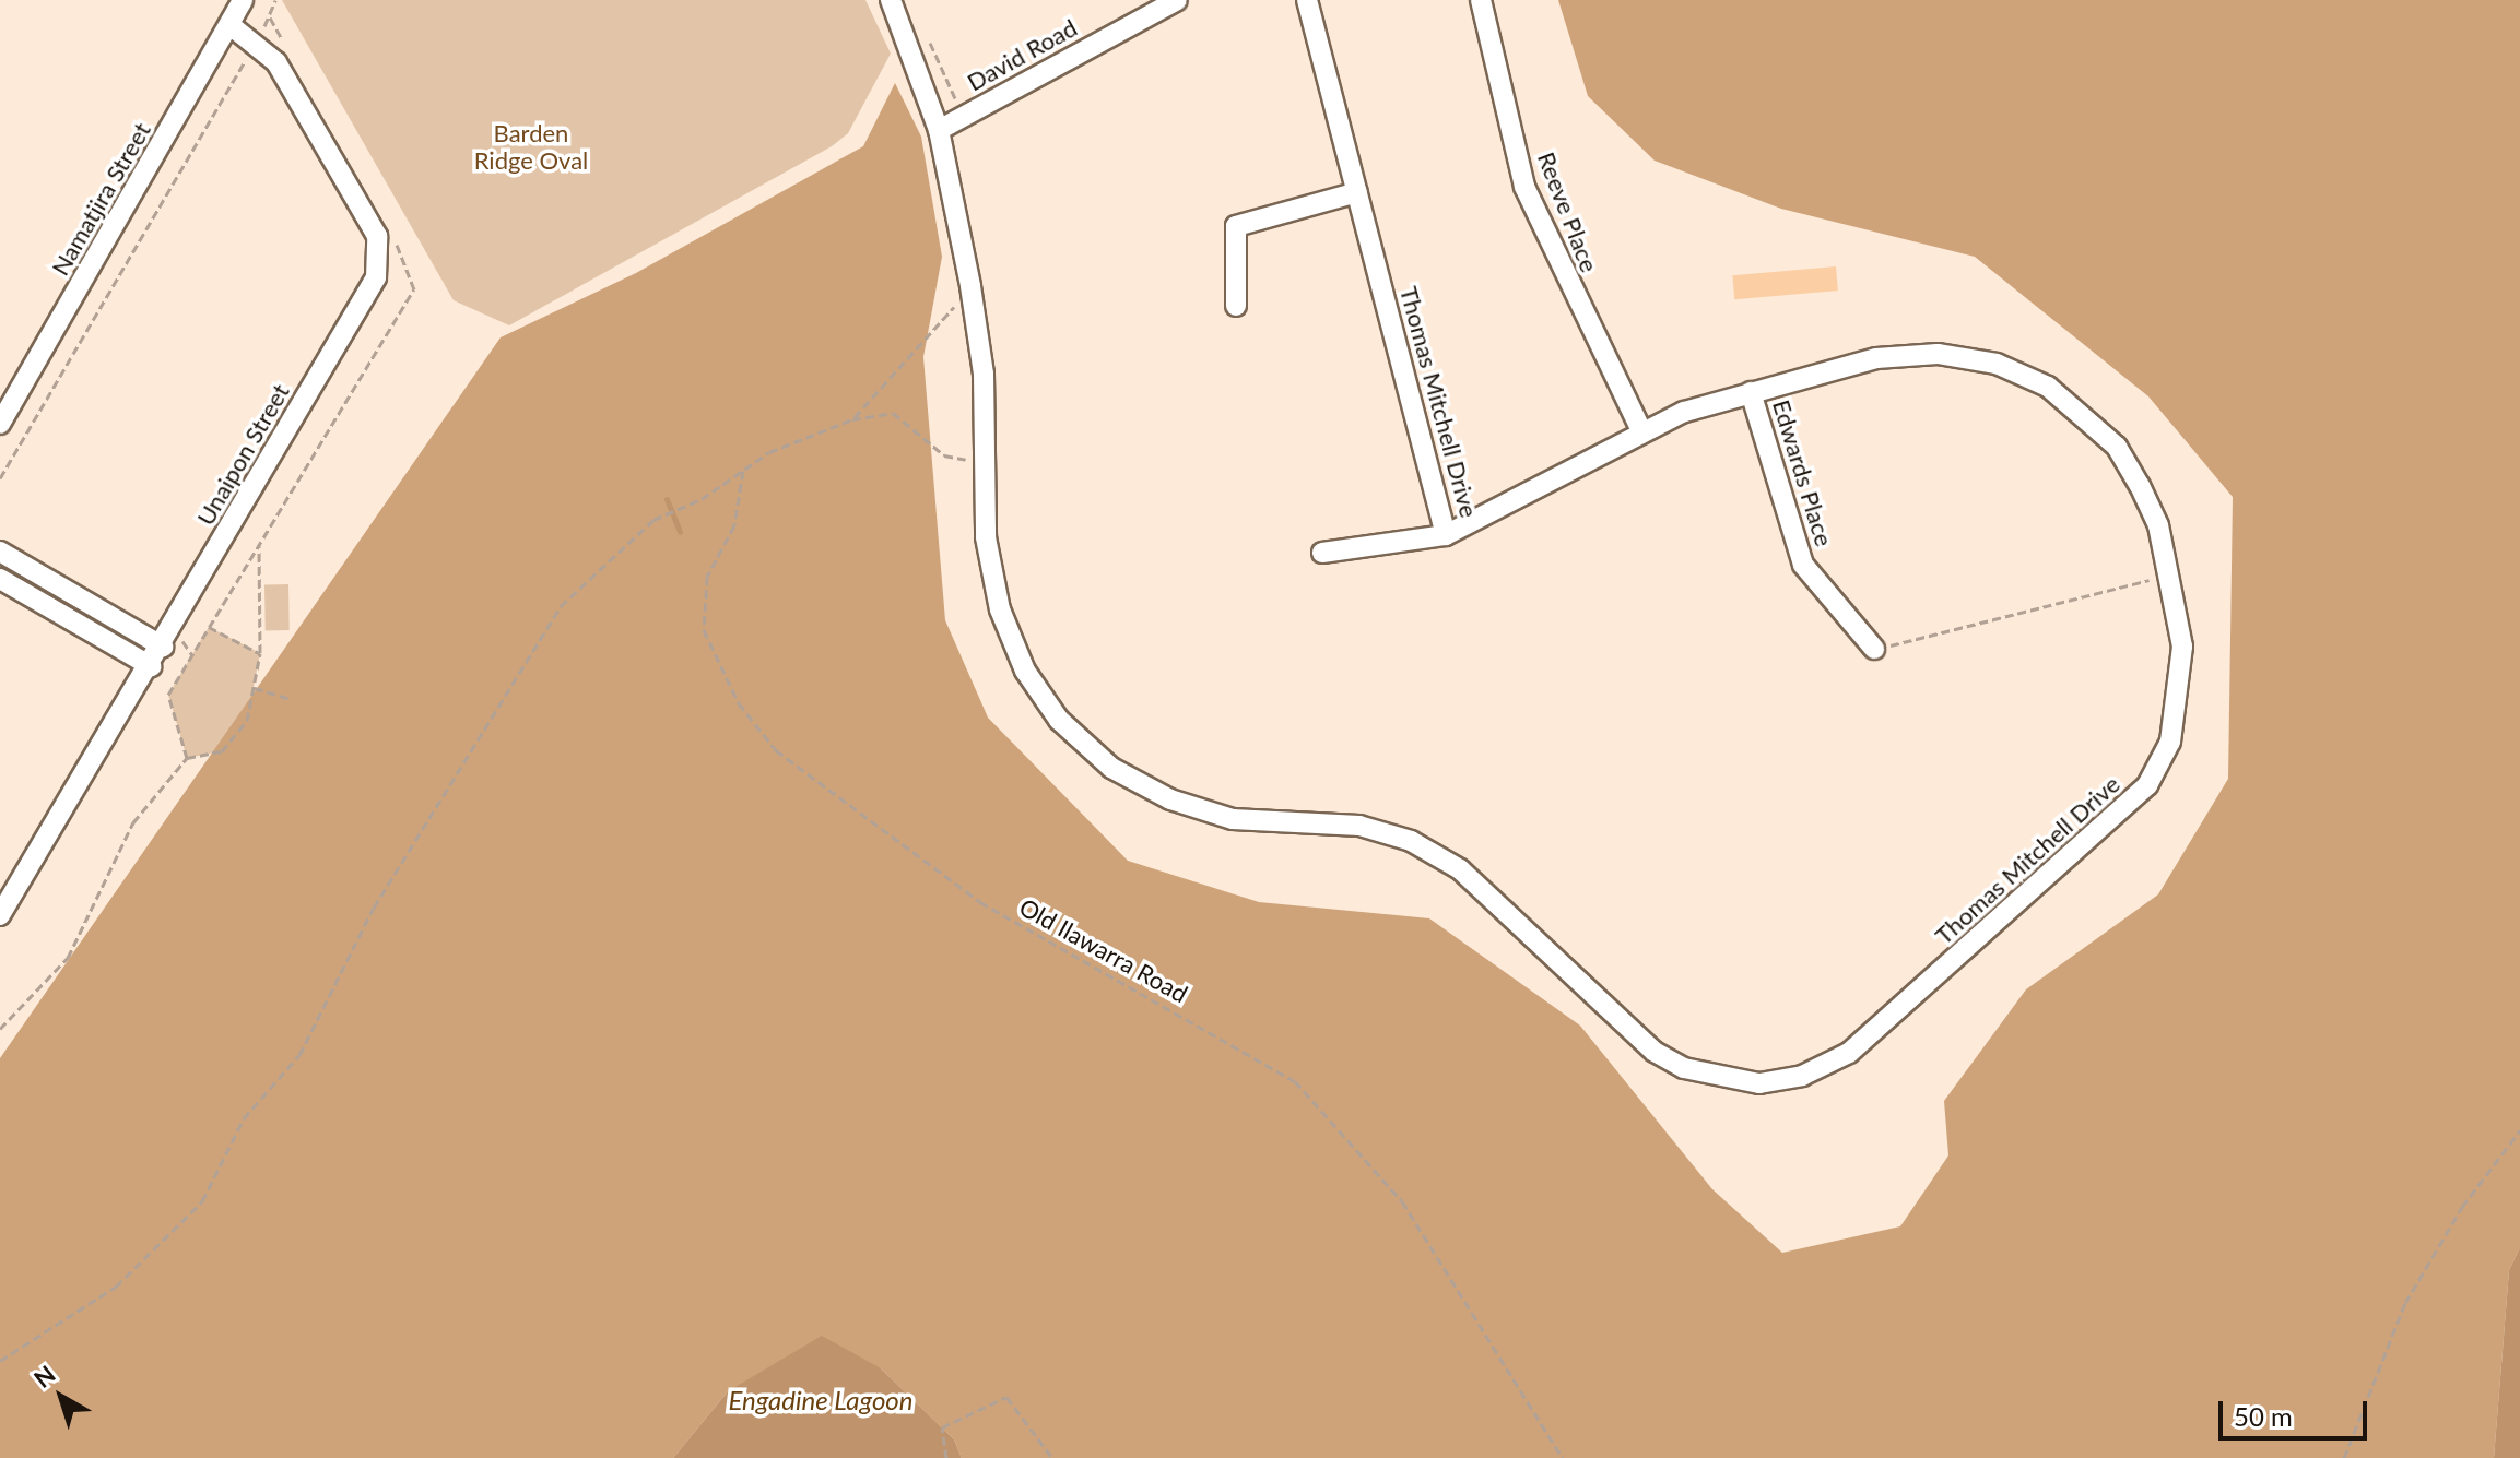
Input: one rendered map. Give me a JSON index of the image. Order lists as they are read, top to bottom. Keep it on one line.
{"streets":{"street":["David Road","Namatjira Street","Reeve Place","Thomas Mitchell Drive","Unaipon Street","Edwards Place"],"path":["Old Ilawarra Road"]},"crossings":[["David Road","Thomas Mitchell Drive"],["Namatjira Street","Unaipon Street"],["Reeve Place","Thomas Mitchell Drive"],["Thomas Mitchell Drive","Edwards Place"]],"water":["Engadine Lagoon"],"parks":["Barden Ridge Oval"],"scale_bar":"50 m","north":"top left"}
